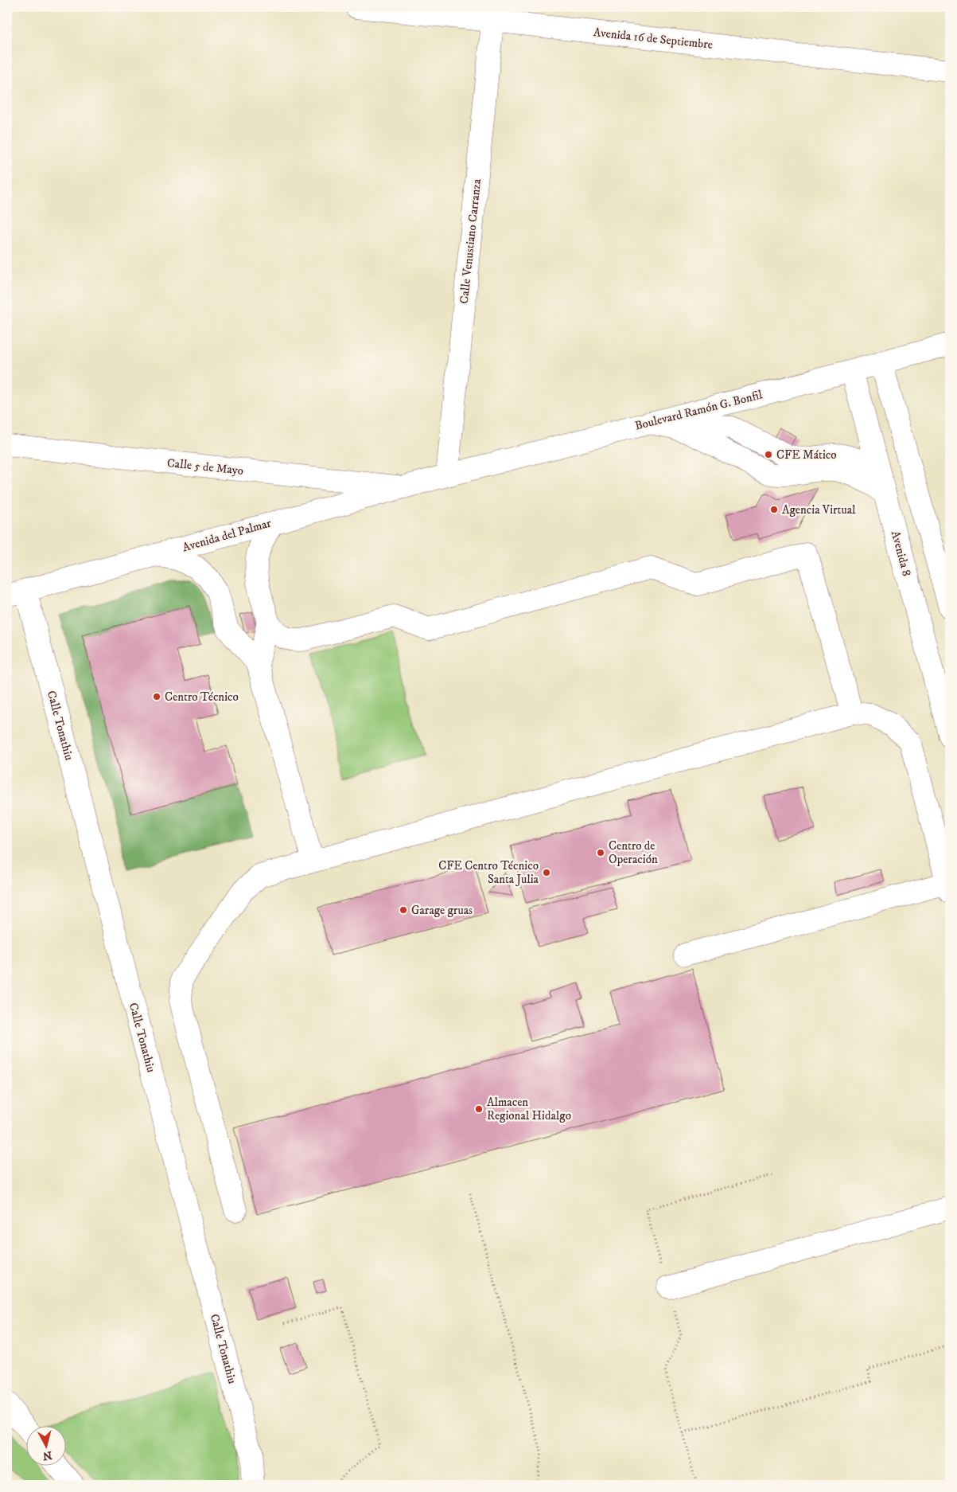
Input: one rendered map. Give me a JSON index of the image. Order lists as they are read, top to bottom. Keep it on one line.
{"streets":{"street":["Avenida 16 de Septiembre","Calle Venustiano Carranza","Boulevard Ramón G. Bonfil","Calle 5 de Mayo","Avenida del Palmar","Avenida 8","Calle Tonathiu"]},"crossings":[["Avenida 16 de Septiembre","Calle Venustiano Carranza"],["Calle Venustiano Carranza","Boulevard Ramón G. Bonfil"],["Calle Venustiano Carranza","Avenida del Palmar"],["Boulevard Ramón G. Bonfil","Avenida del Palmar"],["Boulevard Ramón G. Bonfil","Avenida 8"],["Calle 5 de Mayo","Avenida del Palmar"],["Avenida del Palmar","Calle Tonathiu"]],"places":["CFE Mático","Agencia Virtual","Centro Técnico","Centro de Operación","CFE Centro Técnico Santa Julia","Garage gruas","Almacen Regional Hidalgo"],"north":"bottom"}
